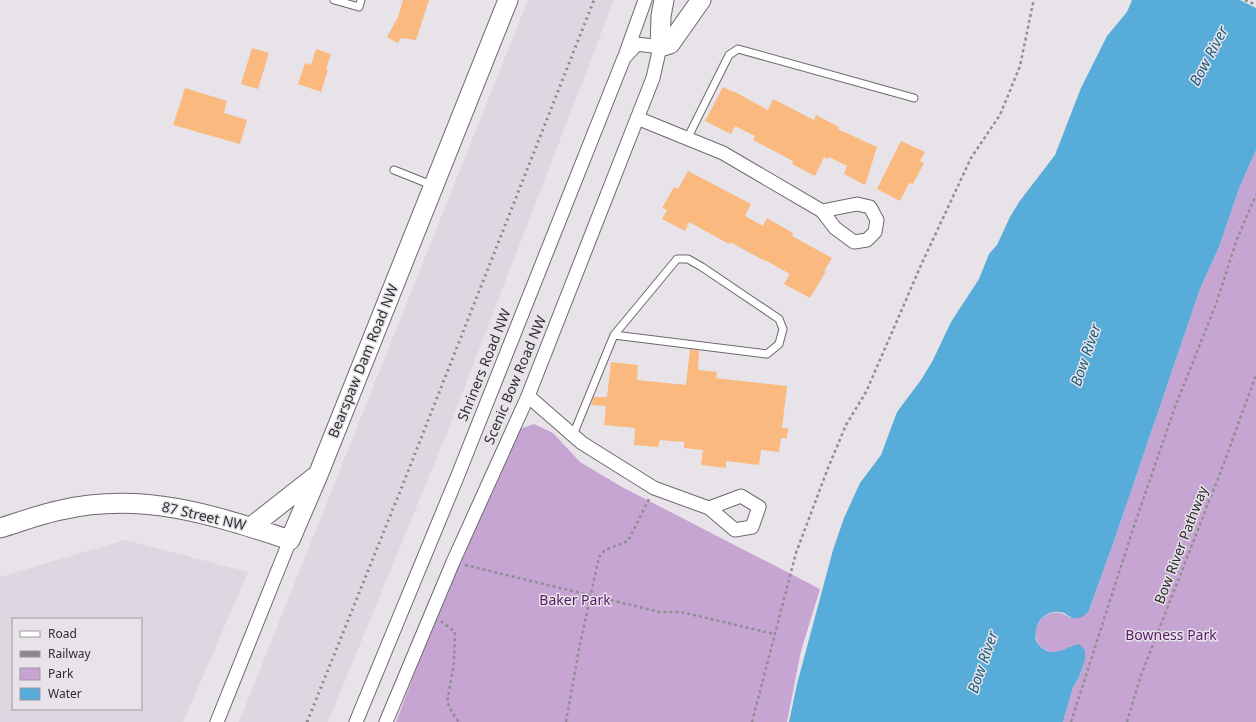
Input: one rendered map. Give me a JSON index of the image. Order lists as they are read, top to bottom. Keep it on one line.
{"streets":{"street":["Bearspaw Dam Road NW","Shriners Road NW","Scenic Bow Road NW","87 Street NW"],"path":["Bow River Pathway"]},"crossings":[["Bearspaw Dam Road NW","87 Street NW"],["Shriners Road NW","Scenic Bow Road NW"]],"water":["Bow River"],"parks":["Baker Park","Bowness Park"],"legend":["Road","Railway","Park","Water"]}
